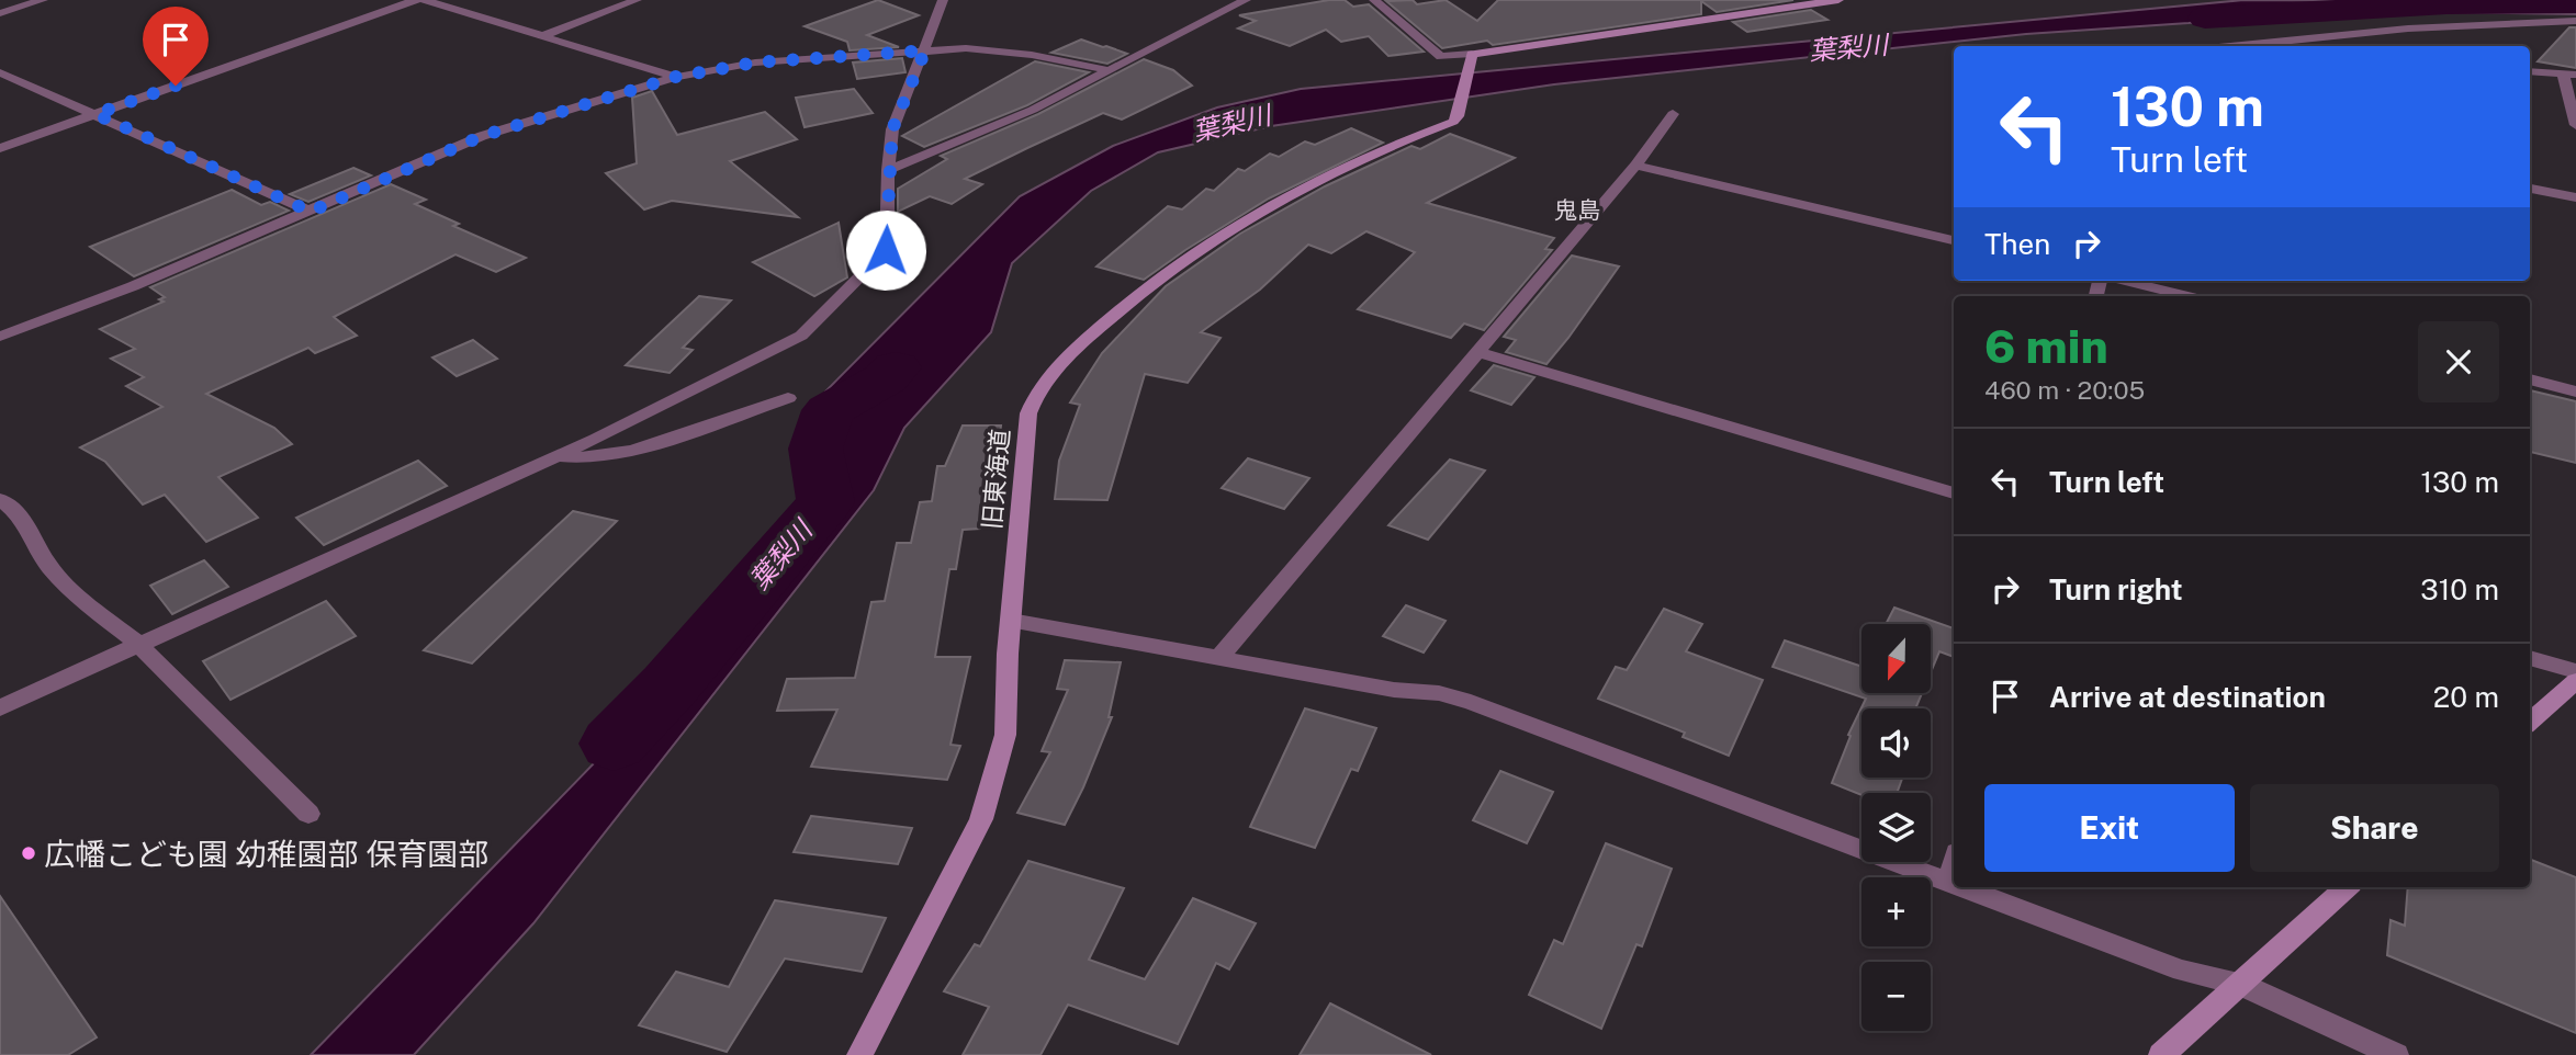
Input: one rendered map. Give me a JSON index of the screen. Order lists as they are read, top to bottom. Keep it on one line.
{"streets":{"main road":["旧東海道"]},"districts":["鬼島"],"water":["葉梨川"],"places":["広幡こども園 幼稚園部 保育園部"],"north":"bottom","page":{"turn":["130 m","Turn left"],"then":"Then","heading":["6 min","460 m · 20:05"],"list":[{"name":"Turn left","value":"130 m"},{"name":"Turn right","value":"310 m"},{"name":"Arrive at destination","value":"20 m"}],"map_buttons":["+","−"],"buttons":["Exit","Share"]}}
